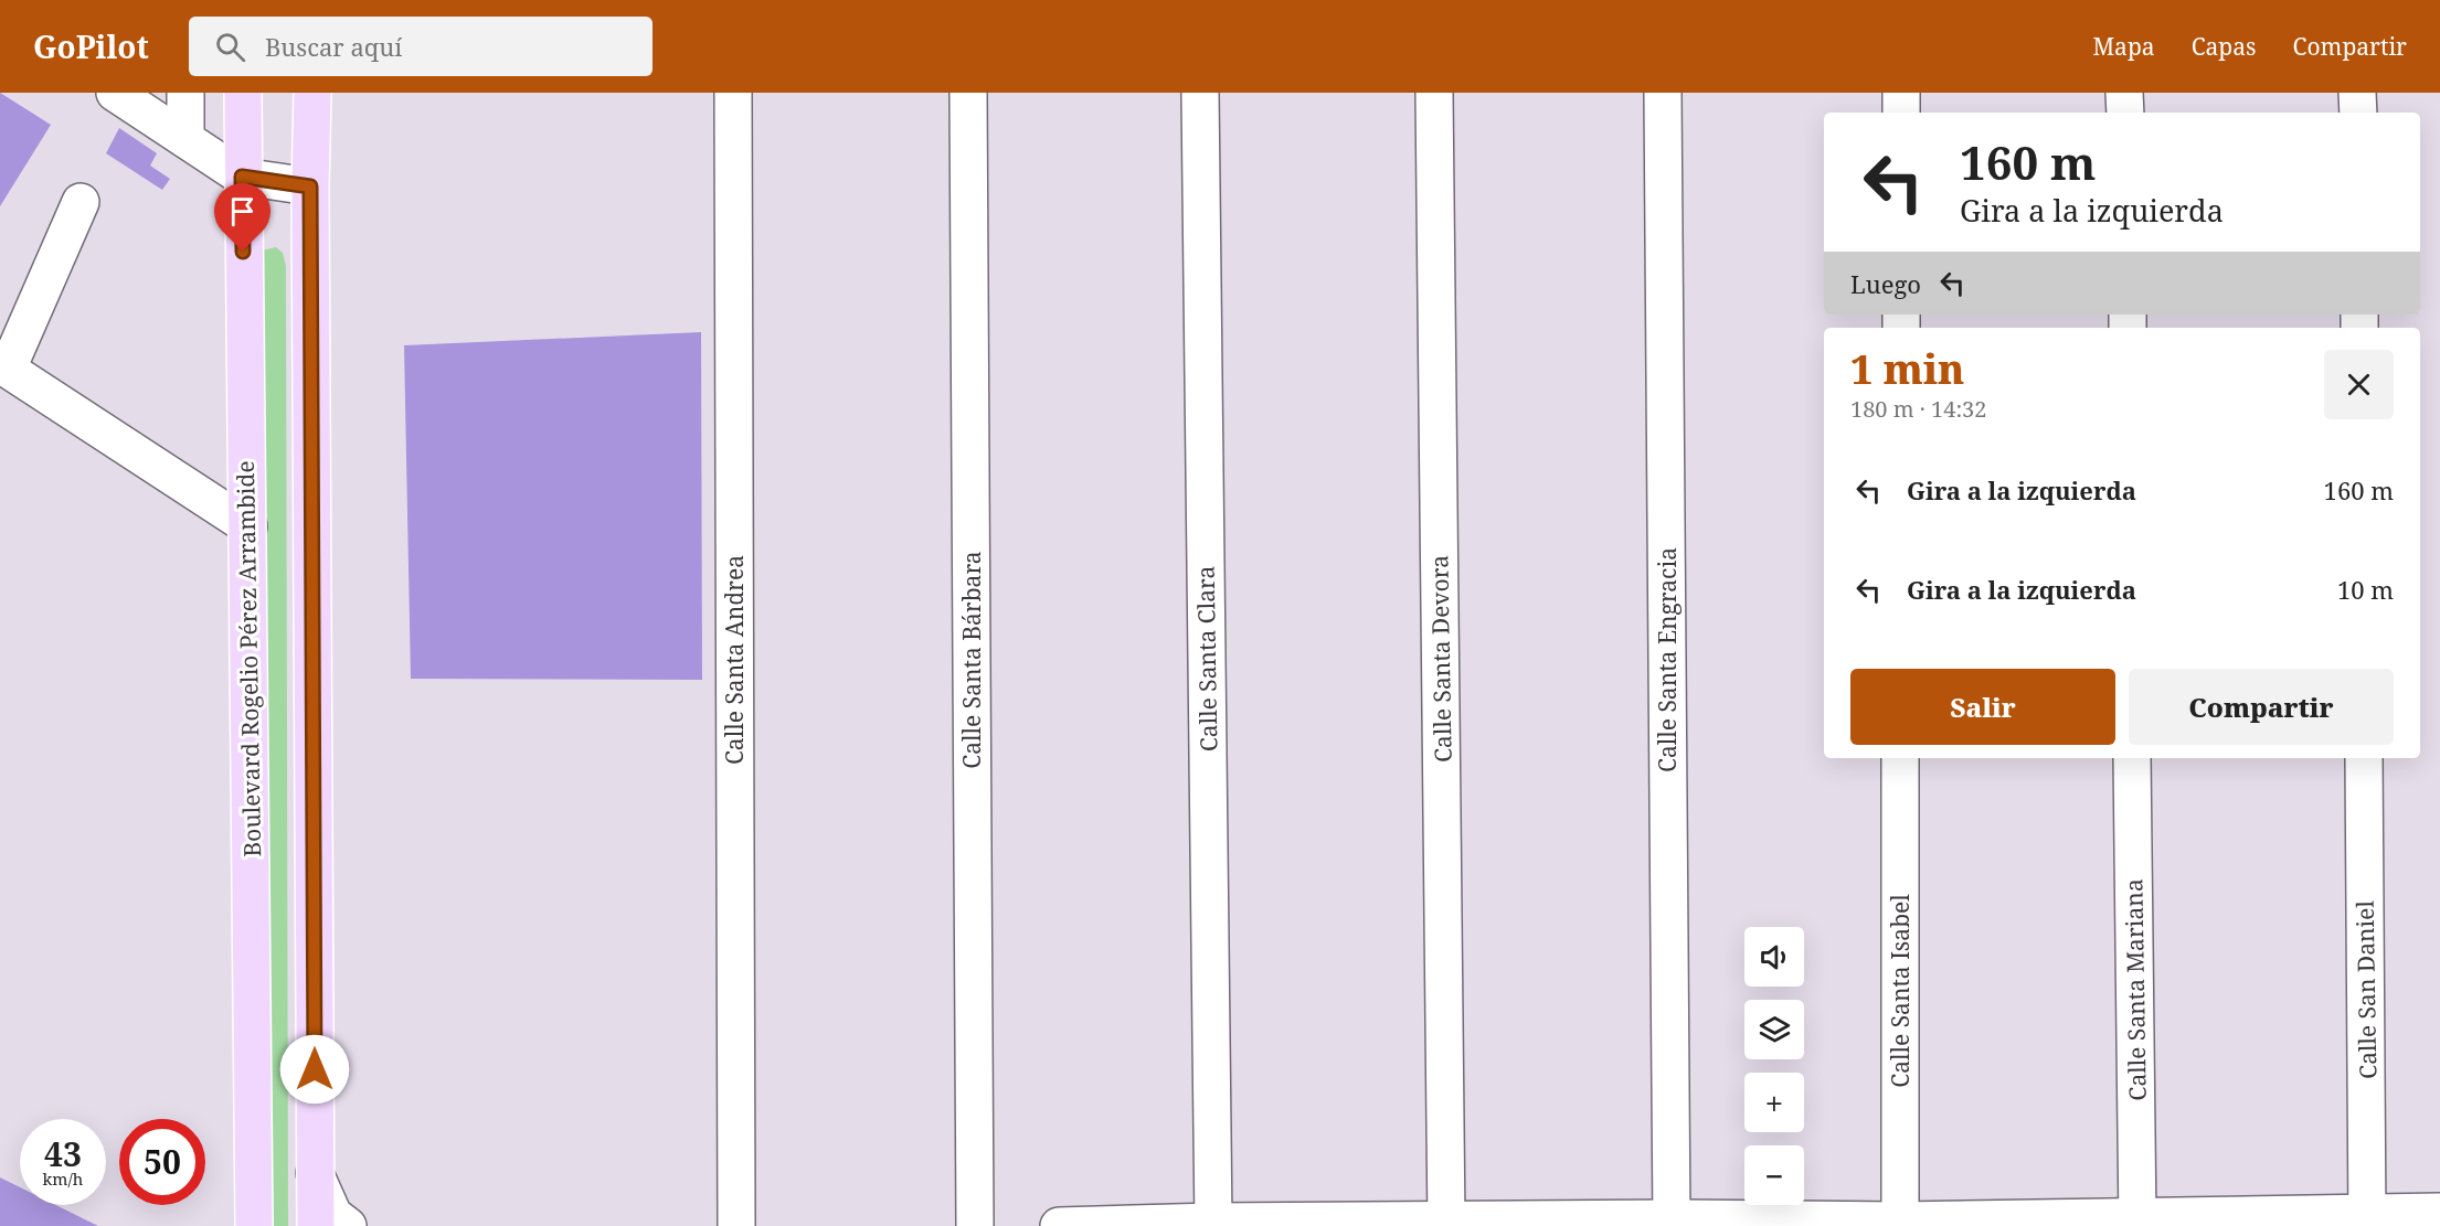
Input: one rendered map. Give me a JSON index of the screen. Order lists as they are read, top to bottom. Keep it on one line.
{"streets":{"main road":["Boulevard Rogelio Pérez Arrambide"],"street":["Calle Santa Clara","Calle Santa Devora","Calle Santa Andrea","Calle Santa Bárbara","Calle Santa Engracia","Calle Santa Mariana","Calle San Daniel","Calle Santa Isabel"]},"page":{"header":"GoPilot","search":"Buscar aquí","nav":["Mapa","Capas","Compartir"],"turn":["160 m","Gira a la izquierda"],"then":"Luego","heading":["1 min","180 m · 14:32"],"list":[{"name":"Gira a la izquierda","value":"160 m"},{"name":"Gira a la izquierda","value":"10 m"}],"buttons":["Salir","Compartir"],"map_buttons":["+","−"],"speed":"43 km/h","limit":"50"}}
